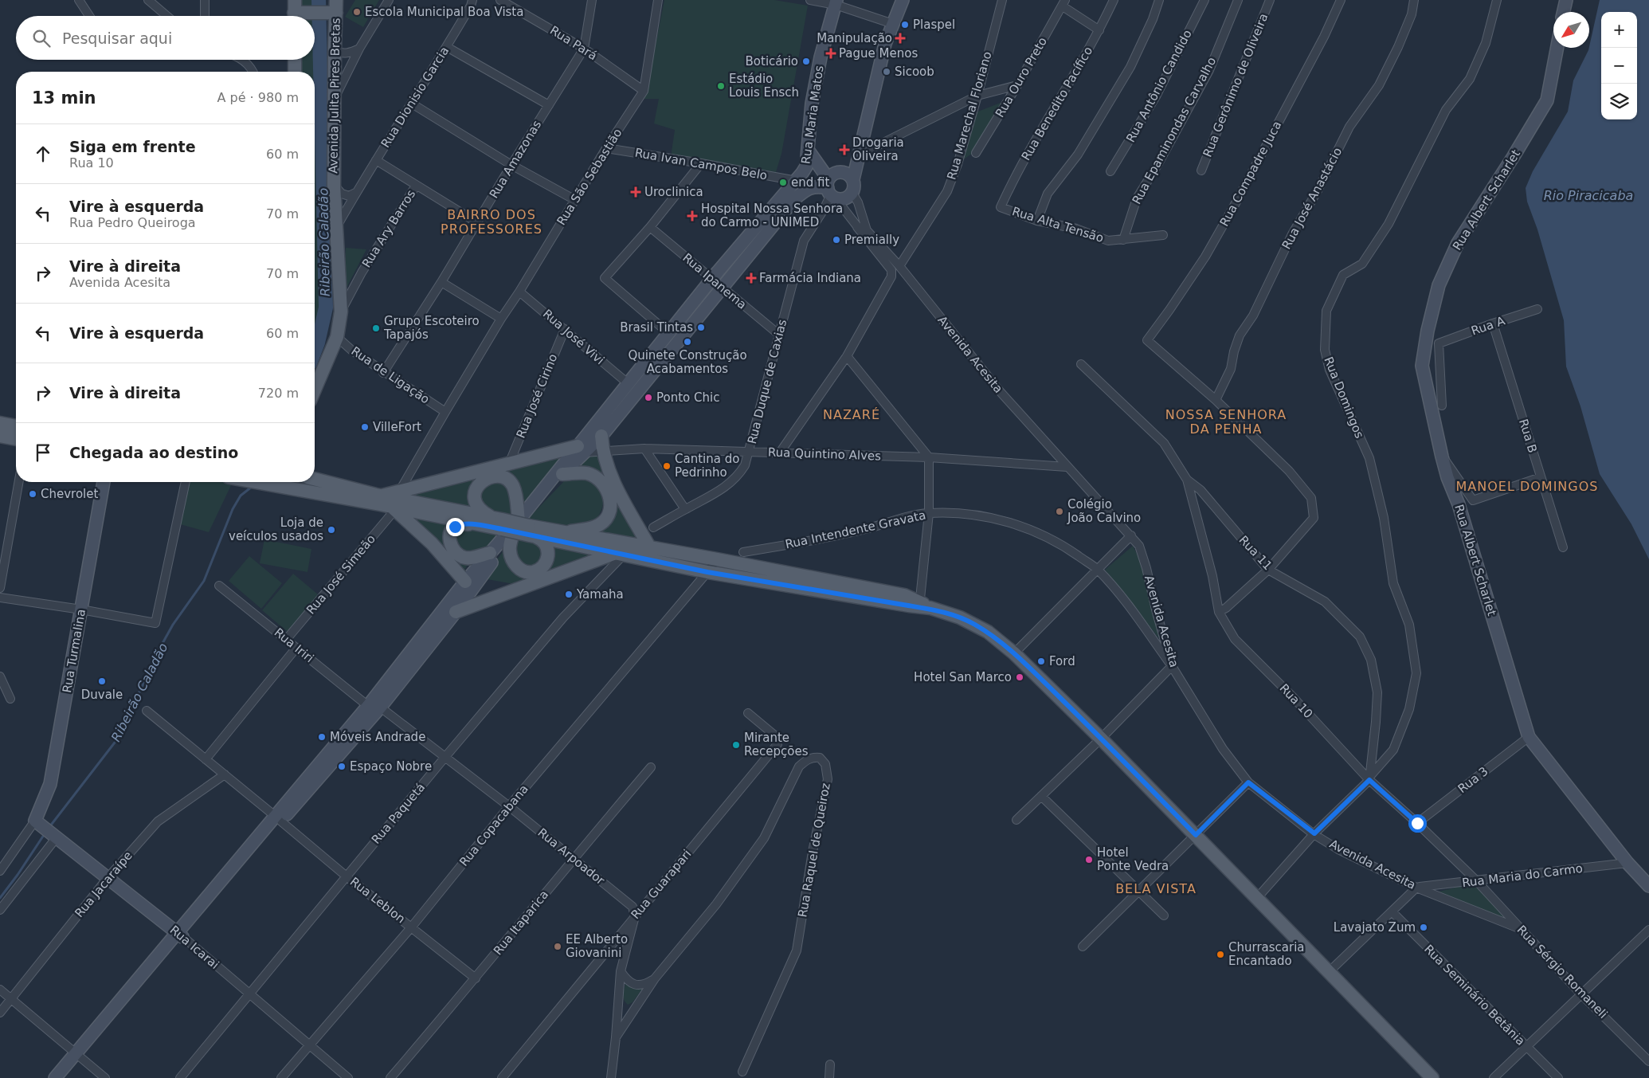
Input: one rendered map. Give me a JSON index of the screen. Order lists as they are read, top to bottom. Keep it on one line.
{"streets":{"main road":["Avenida Julita Pires Bretas","Rua Maria Matos","Rua Albert Scharlet","Rua Turmalina","Rua Icarai"],"street":["Rua Pará","Rua Ouro Preto","Rua Gerônimo de Oliveira","Rua Antônio Candido","Rua Dionisio Garcia","Rua Benedito Pacífico","Rua Marechal Floriano","Rua Epaminondas Carvalho","Rua Amazonas","Rua Ivan Campos Belo","Rua Compadre Juca","Rua São Sebastião","Rua José Anastácio","Rua Alta Tensão","Rua Ary Barros","Rua Ipanema","Rua A","Rua José Vivi","Avenida Acesita","Rua de Ligação","Rua Duque de Caxias","Rua José Cirino","Rua Domingos","Rua B","Rua Quintino Alves","Rua Intendente Gravata","Rua 11","Rua José Simeão","Rua Iriri","Rua 10","Rua 3","Rua Paquetá","Rua Copacabana","Rua Raquel de Queiroz","Rua Arpoador","Rua Maria do Carmo","Rua Jacaraípe","Rua Guarapari","Rua Leblon","Rua Itaparica","Rua Sérgio Romaneli","Rua Seminário Betânia"]},"crossings":[["Rua Pará","Rua Amazonas"],["Rua Pará","Rua São Sebastião"],["Avenida Julita Pires Bretas","Rua Dionisio Garcia"],["Avenida Julita Pires Bretas","Rua Ary Barros"],["Avenida Julita Pires Bretas","Rua de Ligação"],["Rua Benedito Pacífico","Rua Alta Tensão"],["Rua Maria Matos","Rua Ivan Campos Belo"],["Rua Maria Matos","Rua Ipanema"],["Rua Maria Matos","Rua José Vivi"],["Rua Maria Matos","Rua Quintino Alves"],["Rua Marechal Floriano","Avenida Acesita"],["Rua Epaminondas Carvalho","Rua Alta Tensão"],["Rua Amazonas","Rua de Ligação"],["Rua Ivan Campos Belo","Rua São Sebastião"],["Rua Compadre Juca","Rua José Anastácio"],["Rua São Sebastião","Rua José Vivi"],["Rua São Sebastião","Rua de Ligação"],["Rua São Sebastião","Rua José Simeão"],["Rua Albert Scharlet","Rua 3"],["Rua Albert Scharlet","Rua Maria do Carmo"],["Rua Ipanema","Rua Duque de Caxias"],["Rua A","Rua B"],["Rua José Vivi","Rua José Cirino"],["Avenida Acesita","Rua Duque de Caxias"],["Avenida Acesita","Rua Domingos"],["Avenida Acesita","Rua Quintino Alves"],["Avenida Acesita","Rua Intendente Gravata"],["Avenida Acesita","Rua Maria do Carmo"],["Avenida Acesita","Rua Sérgio Romaneli"],["Rua Duque de Caxias","Rua Quintino Alves"],["Rua Domingos","Rua 11"],["Rua Domingos","Rua 10"],["Rua 11","Rua 10"],["Rua José Simeão","Rua Iriri"],["Rua Iriri","Rua Arpoador"],["Rua Turmalina","Rua Icarai"],["Rua 10","Rua 3"],["Rua 10","Rua Maria do Carmo"],["Rua 10","Rua Sérgio Romaneli"],["Rua Paquetá","Rua Arpoador"],["Rua Paquetá","Rua Leblon"],["Rua Paquetá","Rua Icarai"],["Rua Copacabana","Rua Arpoador"],["Rua Copacabana","Rua Leblon"],["Rua Copacabana","Rua Icarai"],["Rua Arpoador","Rua Guarapari"],["Rua Arpoador","Rua Itaparica"],["Rua Maria do Carmo","Rua Sérgio Romaneli"],["Rua Jacaraípe","Rua Leblon"],["Rua Jacaraípe","Rua Icarai"],["Rua Leblon","Rua Itaparica"]],"districts":["BAIRRO DOS PROFESSORES","NAZARÉ","NOSSA SENHORA DA PENHA","MANOEL DOMINGOS","BELA VISTA"],"water":["Rio Piracicaba","Ribeirão Caladão"],"places":{"other":["Escola Municipal Boa Vista","Plaspel","Boticário","Sicoob","Estádio Louis Ensch","end fit","Premially","Brasil Tintas","Grupo Escoteiro Tapajós","Quinete Construção Acabamentos","Ponto Chic","VilleFort","Cantina do Pedrinho","Chevrolet","Colégio João Calvino","Loja de veículos usados","Yamaha","Ford","Hotel San Marco","Duvale","Móveis Andrade","Mirante Recepções","Espaço Nobre","Hotel Ponte Vedra","Lavajato Zum","EE Alberto Giovanini","Churrascaria Encantado"],"health":["Manipulação","Pague Menos","Drogaria Oliveira","Uroclinica","Hospital Nossa Senhora do Carmo - UNIMED","Farmácia Indiana"]},"north":"bottom left","page":{"map_buttons":["+","−"],"search":"Pesquisar aqui","heading":["13 min","A pé · 980 m"],"list":[["Siga em frente","Rua 10","60 m"],["Vire à esquerda","Rua Pedro Queiroga","70 m"],["Vire à direita","Avenida Acesita","70 m"],["Vire à esquerda","60 m"],["Vire à direita","720 m"],"Chegada ao destino"]}}
